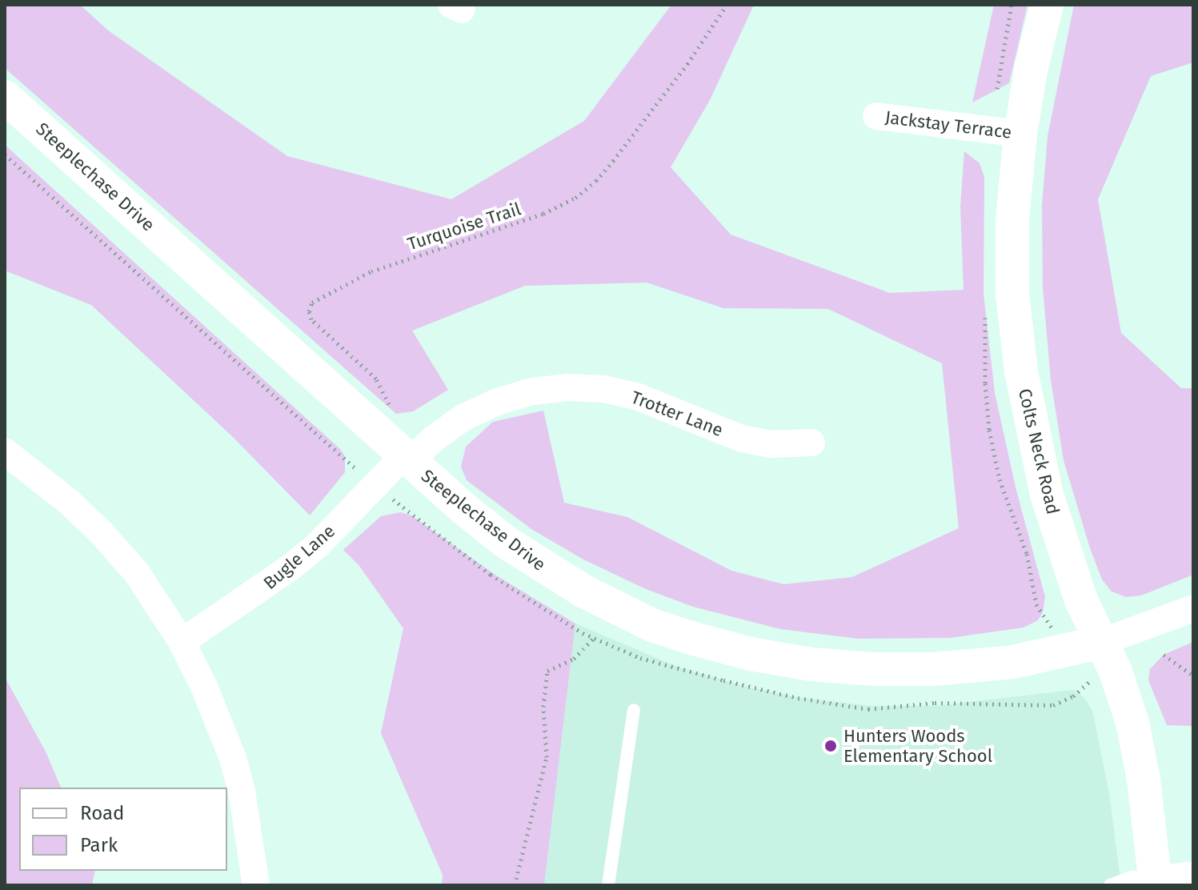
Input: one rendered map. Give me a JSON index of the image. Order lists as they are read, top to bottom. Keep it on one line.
{"streets":{"street":["Jackstay Terrace","Steeplechase Drive","Trotter Lane","Colts Neck Road","Bugle Lane"],"path":["Turquoise Trail"]},"crossings":[["Jackstay Terrace","Colts Neck Road"],["Steeplechase Drive","Trotter Lane"],["Steeplechase Drive","Colts Neck Road"],["Steeplechase Drive","Bugle Lane"],["Trotter Lane","Bugle Lane"]],"places":["Hunters Woods Elementary School"],"legend":["Road","Park"]}
